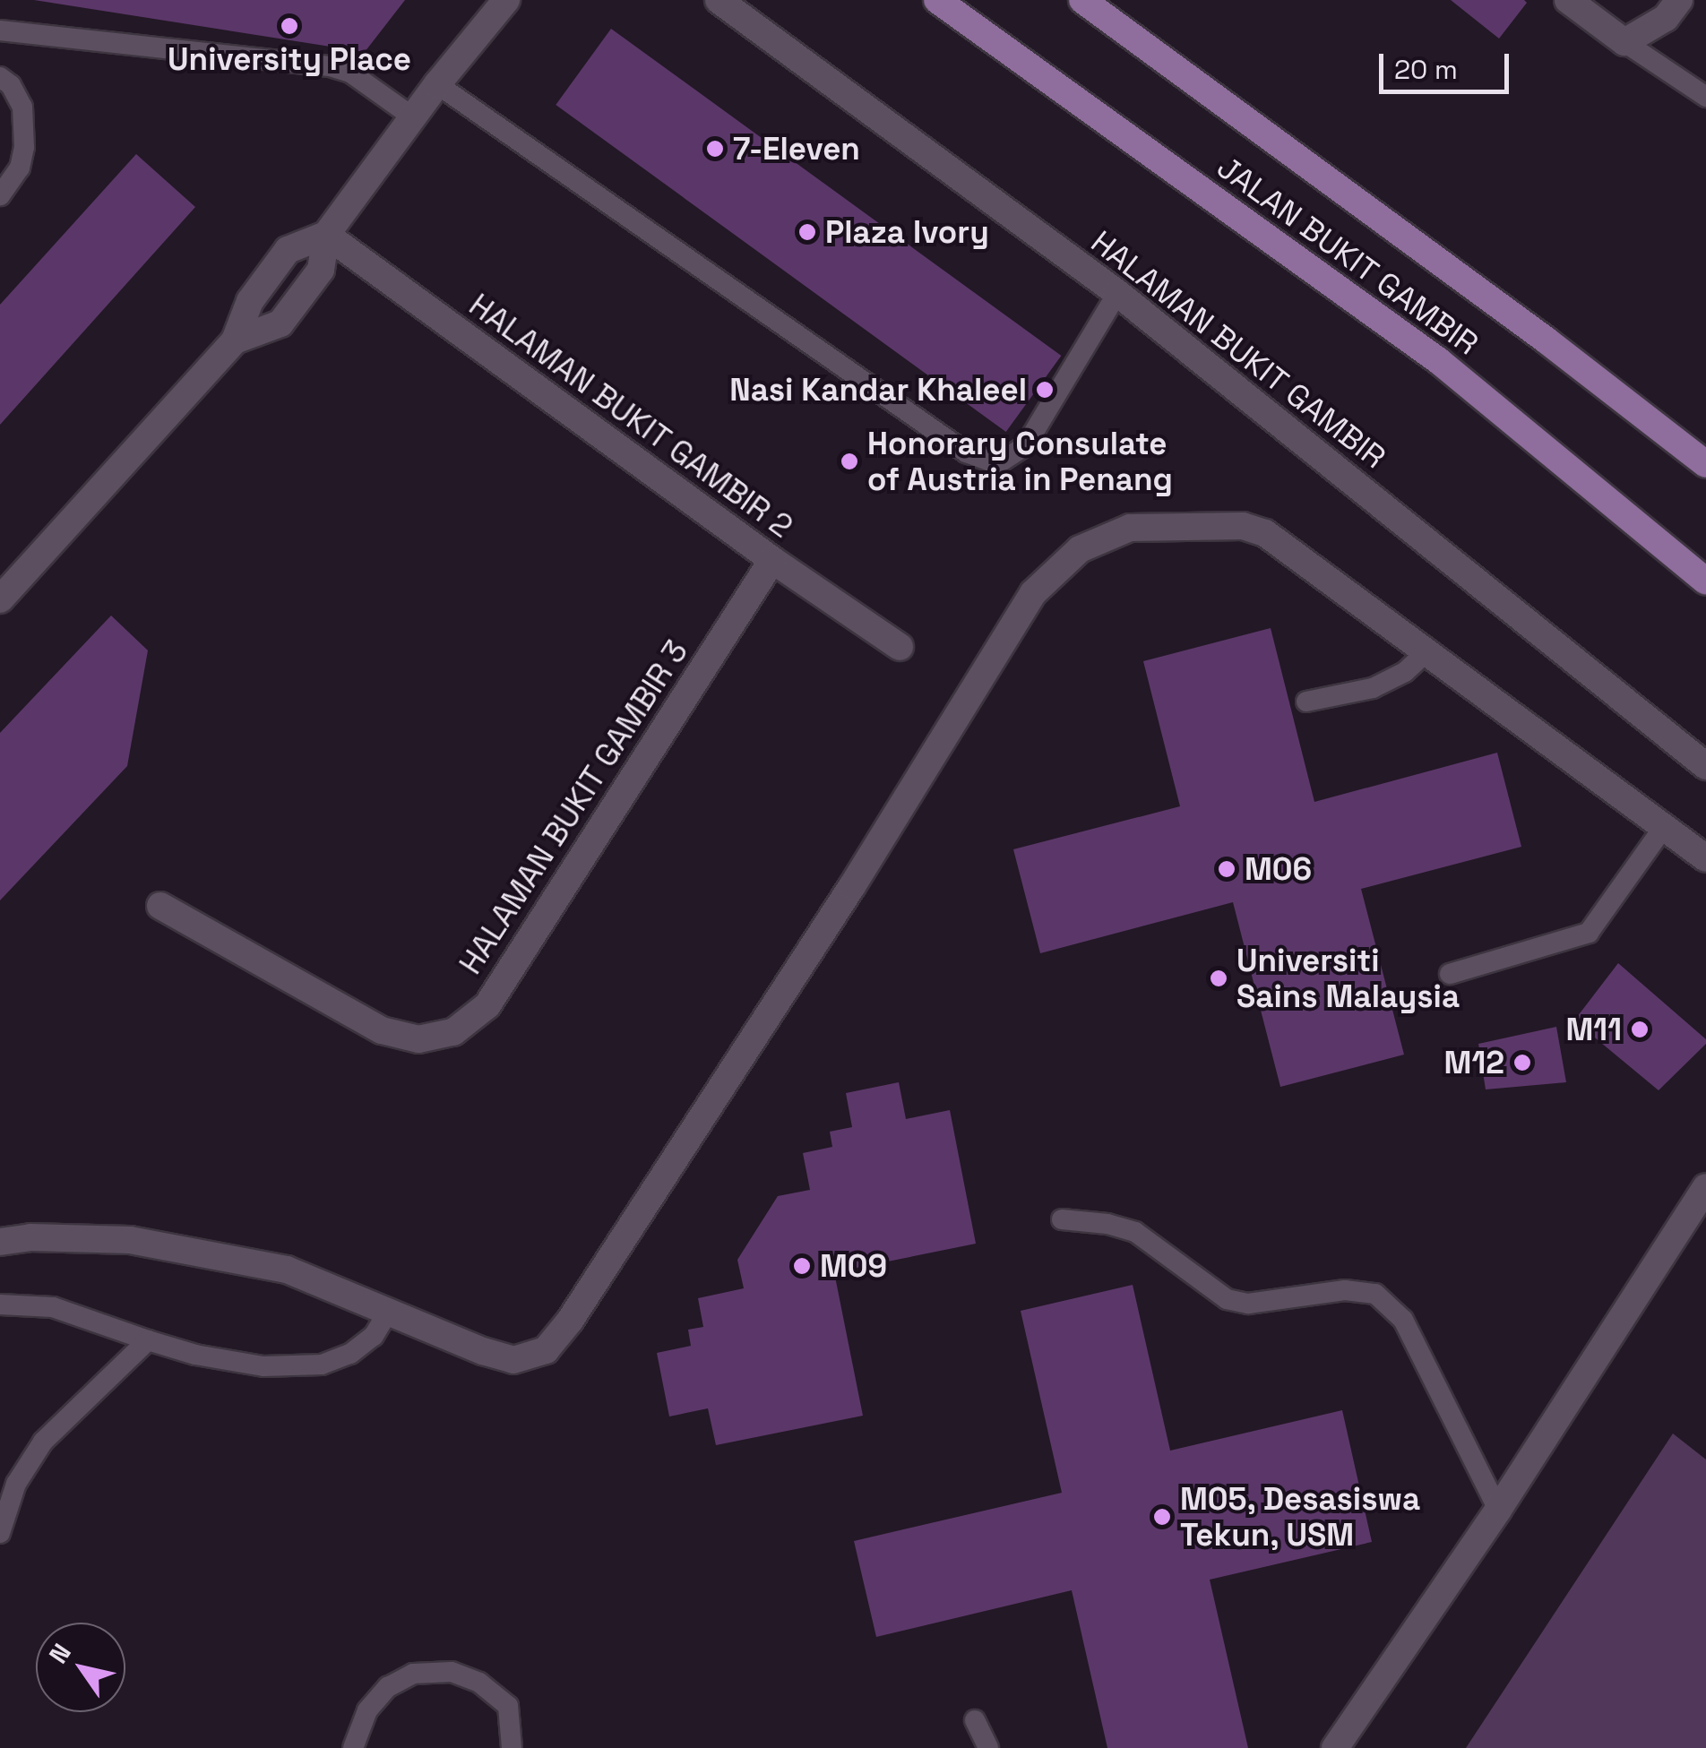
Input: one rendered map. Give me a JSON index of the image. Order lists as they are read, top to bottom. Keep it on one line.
{"streets":{"main road":["JALAN BUKIT GAMBIR"],"street":["HALAMAN BUKIT GAMBIR","HALAMAN BUKIT GAMBIR 2","HALAMAN BUKIT GAMBIR 3"]},"crossings":[["HALAMAN BUKIT GAMBIR 2","HALAMAN BUKIT GAMBIR 3"]],"places":["University Place","7-Eleven","Plaza Ivory","Nasi Kandar Khaleel","Honorary Consulate of Austria in Penang","M06","Universiti Sains Malaysia","M11","M12","M09","M05, Desasiswa Tekun, USM"],"scale_bar":"20 m","north":"top left"}
